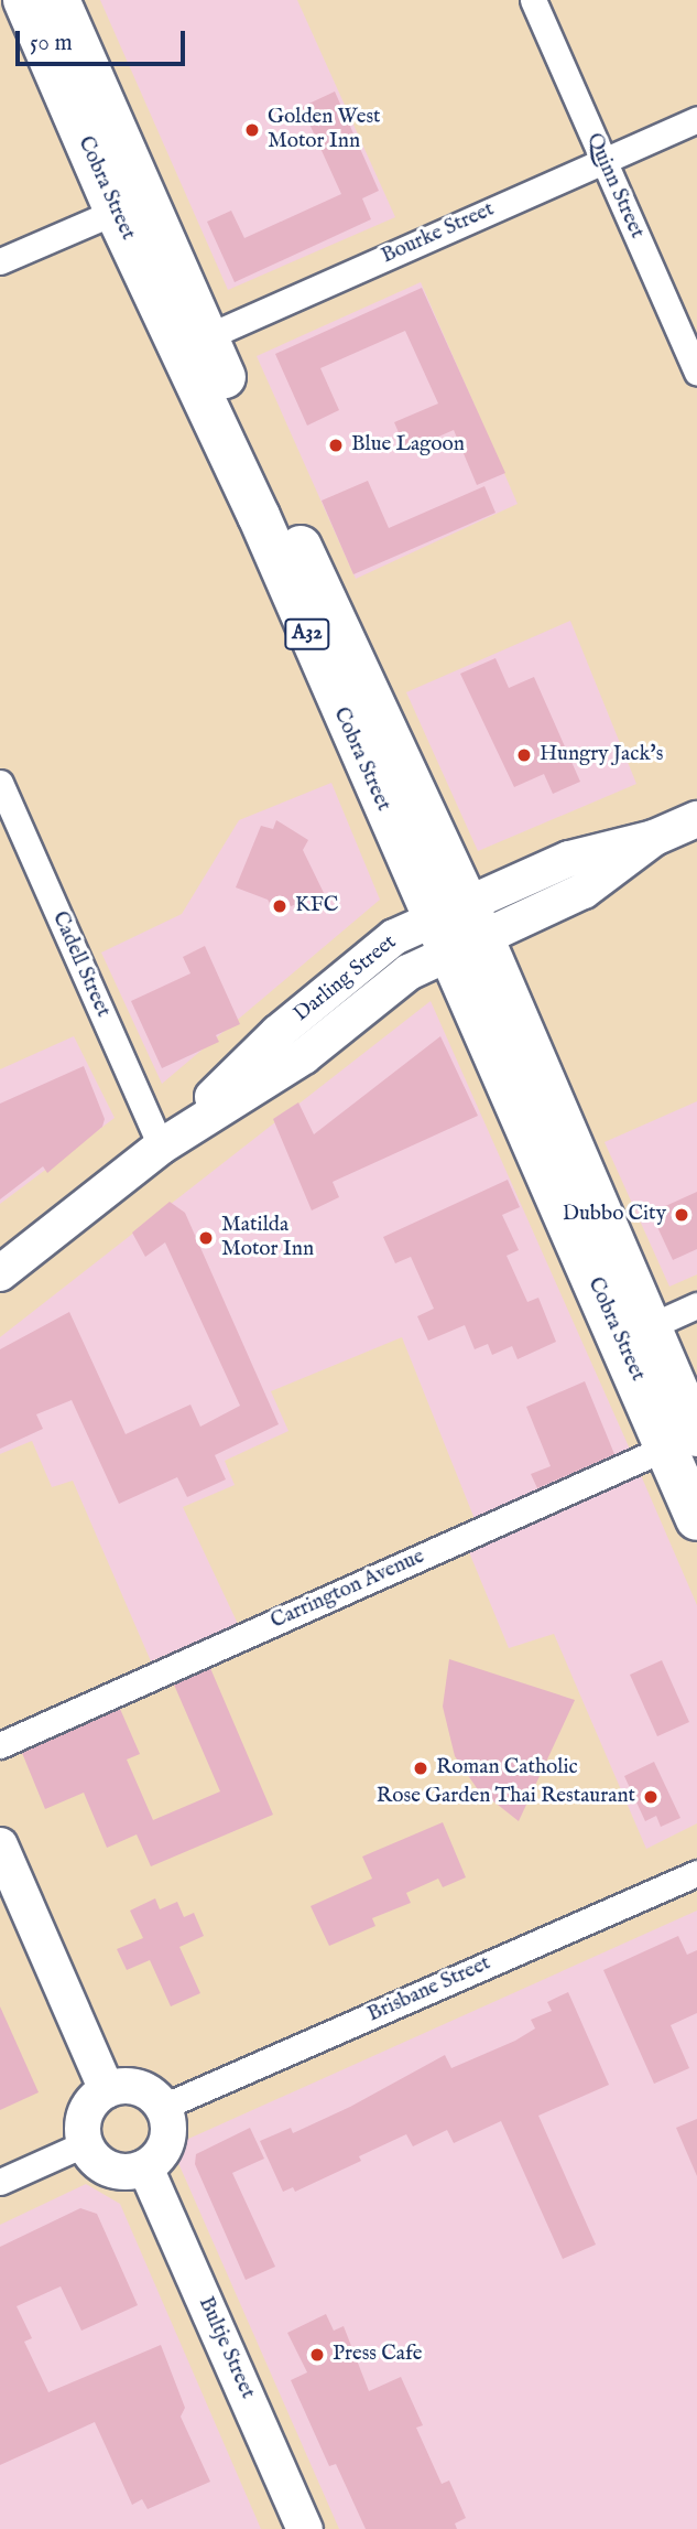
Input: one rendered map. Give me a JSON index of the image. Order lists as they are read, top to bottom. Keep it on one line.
{"streets":{"highway":["Cobra Street","A32"],"street":["Quinn Street","Bourke Street","Cadell Street","Darling Street","Carrington Avenue","Brisbane Street","Bultje Street"]},"crossings":[["Quinn Street","Bourke Street"],["Cobra Street","Bourke Street"],["Cobra Street","Darling Street"],["Cobra Street","Carrington Avenue"],["Cadell Street","Darling Street"],["Brisbane Street","Bultje Street"]],"places":["Golden West Motor Inn","Blue Lagoon","Hungry Jack's","KFC","Dubbo City","Matilda Motor Inn","Roman Catholic","Rose Garden Thai Restaurant","Press Cafe"],"scale_bar":"50 m"}
